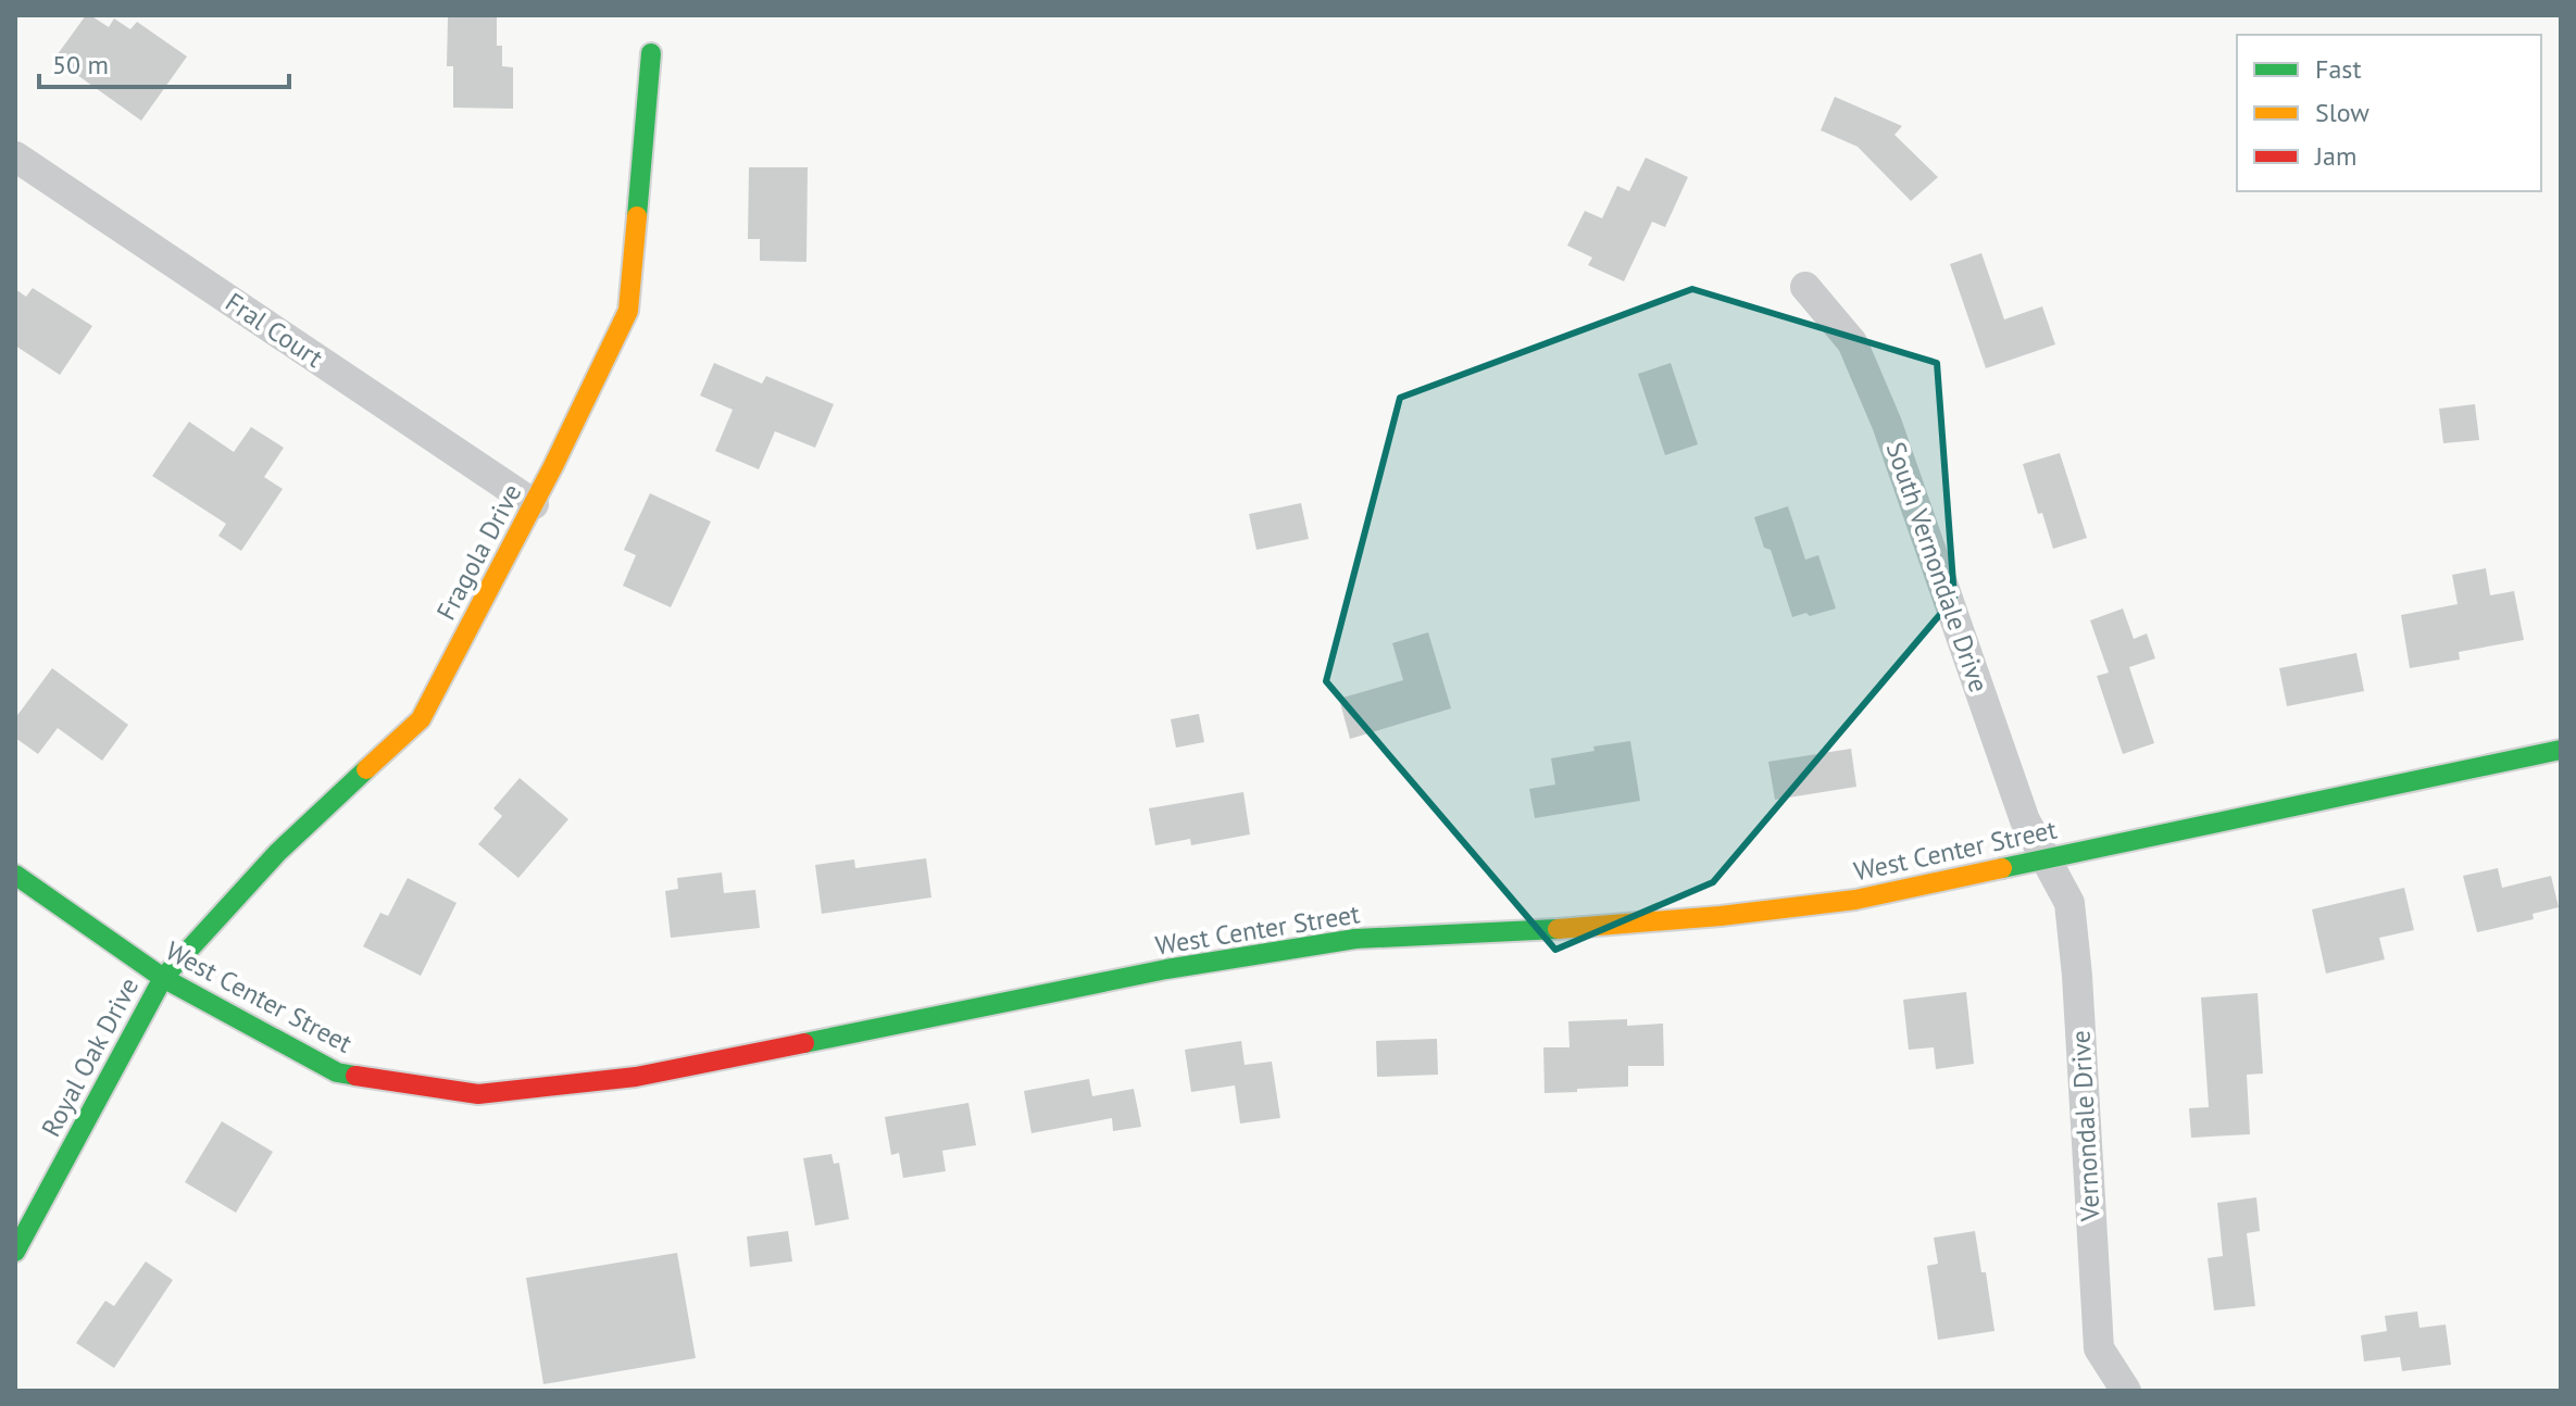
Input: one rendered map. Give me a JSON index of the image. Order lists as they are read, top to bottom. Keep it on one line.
{"streets":{"street":["Fral Court","Fragola Drive","South Vernondale Drive","West Center Street","Royal Oak Drive","Vernondale Drive"]},"crossings":[["Fral Court","Fragola Drive"],["Fragola Drive","West Center Street"],["Fragola Drive","Royal Oak Drive"],["South Vernondale Drive","West Center Street"],["South Vernondale Drive","Vernondale Drive"],["West Center Street","Royal Oak Drive"],["West Center Street","Vernondale Drive"]],"legend":["Fast","Slow","Jam"],"scale_bar":"50 m"}
